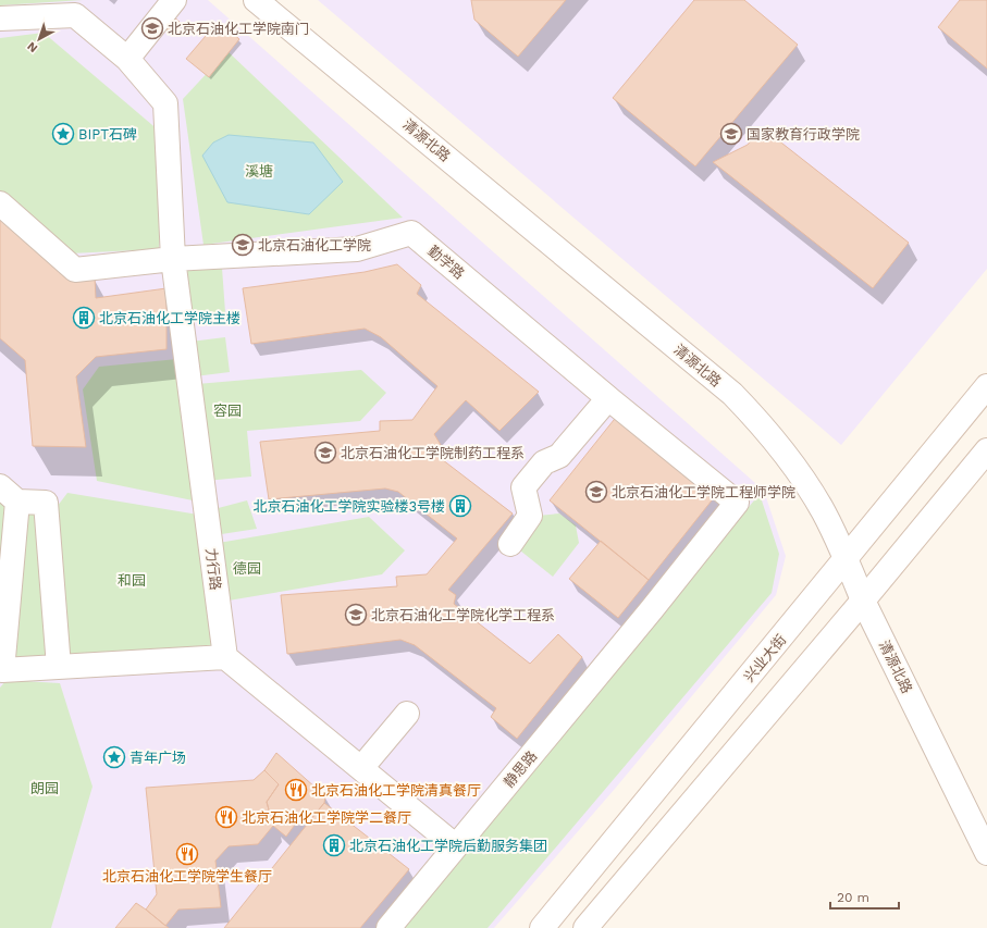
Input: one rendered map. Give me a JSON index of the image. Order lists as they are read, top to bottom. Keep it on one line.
{"streets":{"street":["清源北路","勤学路","力行路","兴业大街","静思路"]},"crossings":[["清源北路","兴业大街"],["勤学路","力行路"],["勤学路","静思路"]],"parks":["溪塘","容园","德园","和园","朗园"],"places":{"school or university":["北京石油化工学院南门","国家教育行政学院","北京石油化工学院","北京石油化工学院制药工程系","北京石油化工学院工程师学院","北京石油化工学院化学工程系"],"place":["BIPT石碑","青年广场"],"building":["北京石油化工学院主楼","北京石油化工学院实验楼3号楼","北京石油化工学院后勤服务集团"],"restaurant":["北京石油化工学院清真餐厅","北京石油化工学院学二餐厅","北京石油化工学院学生餐厅"]},"scale_bar":"20 m","north":"bottom left"}
